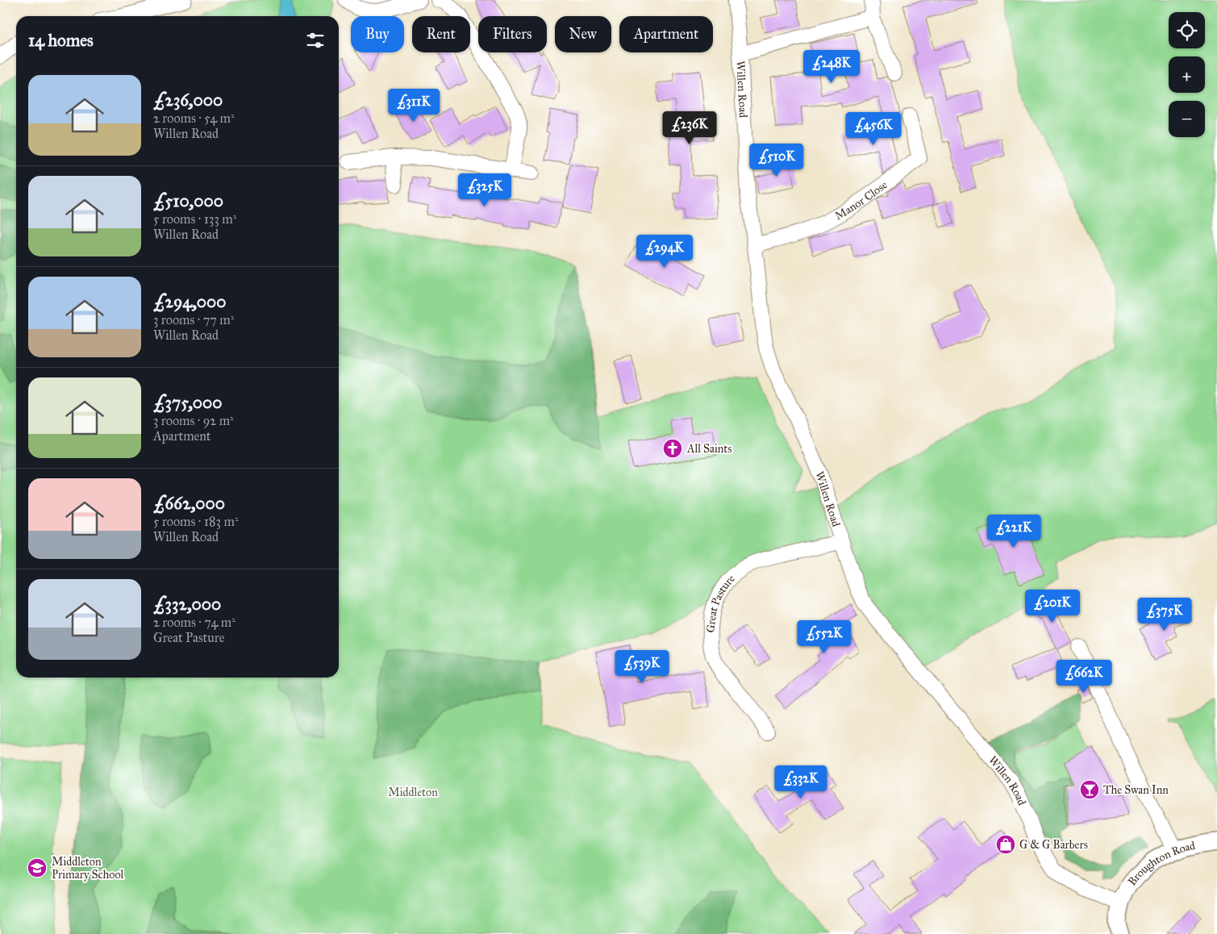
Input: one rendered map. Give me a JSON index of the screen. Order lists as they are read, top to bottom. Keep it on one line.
{"streets":{"street":["Willen Road","Manor Close","Great Pasture","Broughton Road"]},"crossings":[["Willen Road","Manor Close"],["Willen Road","Great Pasture"],["Willen Road","Broughton Road"]],"parks":["Middleton"],"places":{"church":["All Saints"],"bar":["The Swan Inn"],"shop":["G & G Barbers"],"school or university":["Middleton Primary School"]},"page":{"map_buttons":["+","−"],"chip":["Buy","Rent","Filters","New","Apartment"],"heading":"14 homes","price":["£248K","£311K","£236K","£456K","£510K","£325K","£294K","£221K","£201K","£375K","£552K","£539K","£662K","£332K"],"list":[{"name":"£236,000","note":"2 rooms · 54 m² · Willen Road"},{"name":"£510,000","note":"5 rooms · 133 m² · Willen Road"},{"name":"£294,000","note":"3 rooms · 77 m² · Willen Road"},{"name":"£375,000","note":"3 rooms · 92 m² · Apartment"},{"name":"£662,000","note":"5 rooms · 183 m² · Willen Road"},{"name":"£332,000","note":"2 rooms · 74 m² · Great Pasture"}]}}
